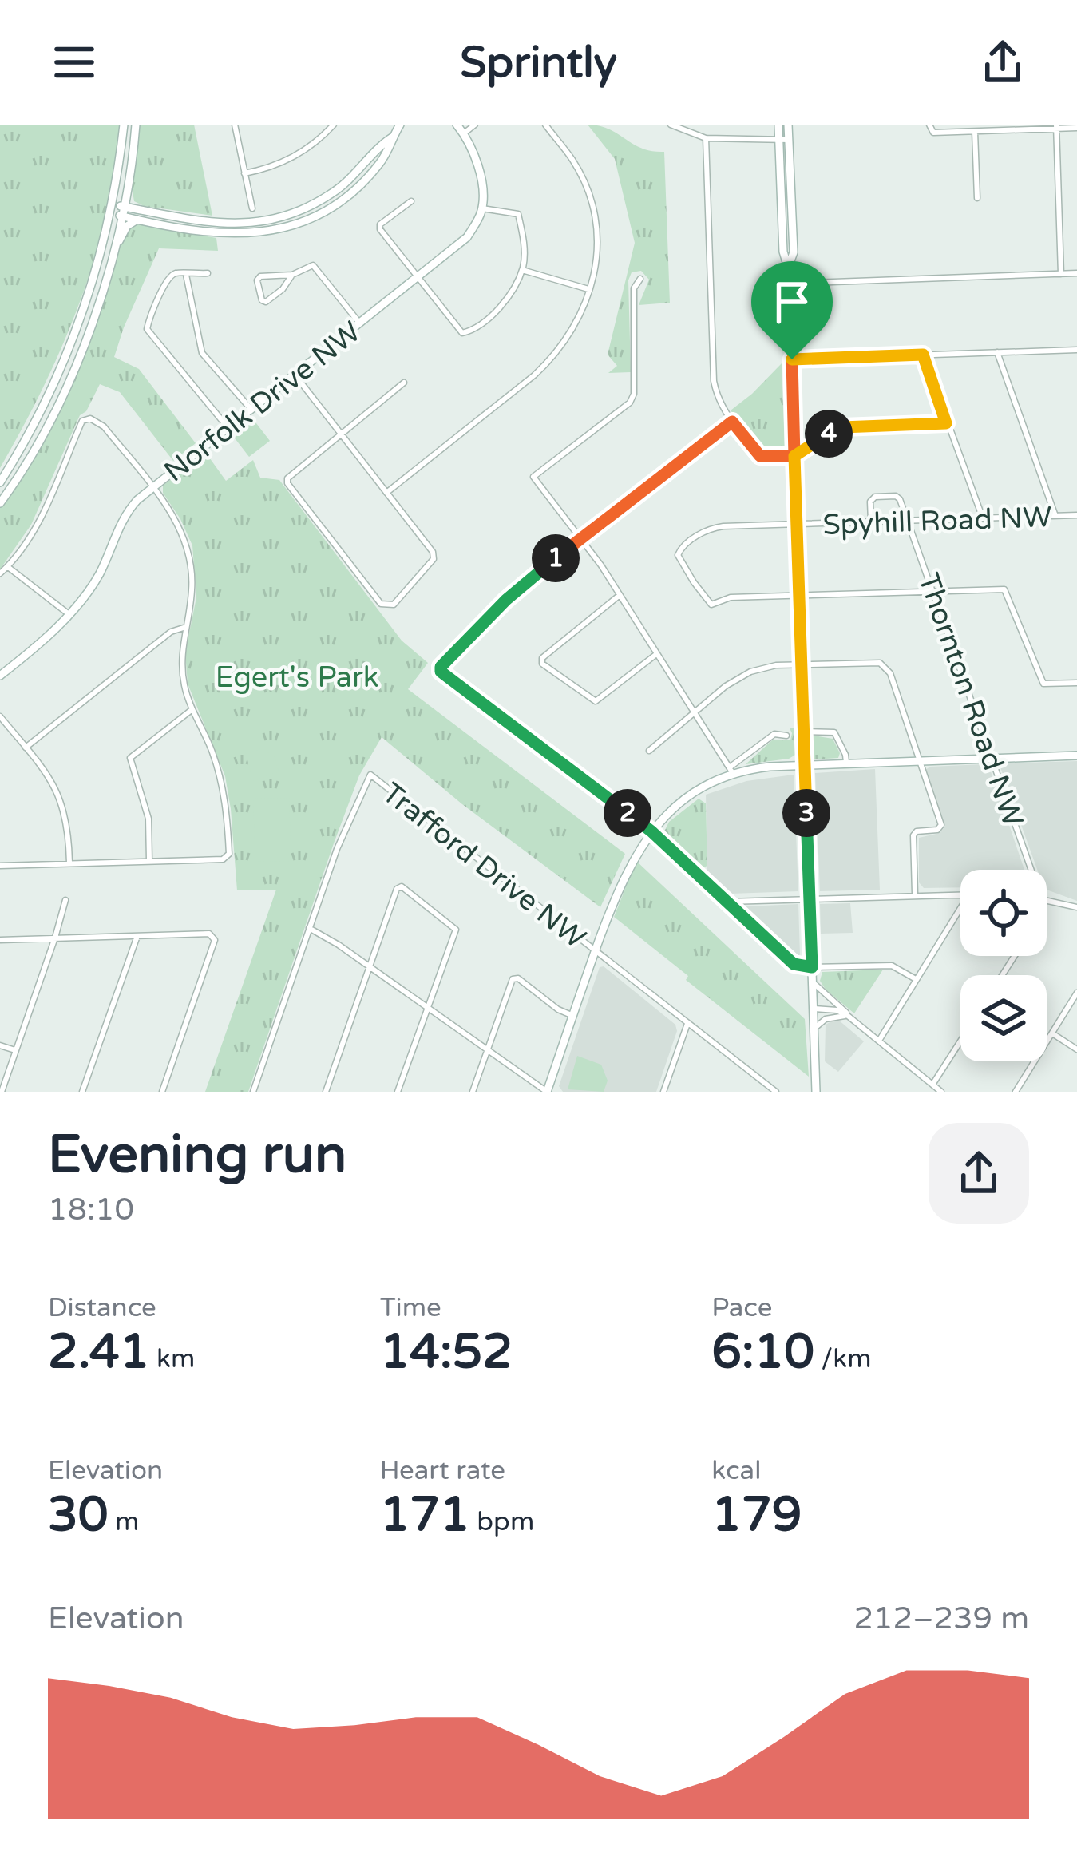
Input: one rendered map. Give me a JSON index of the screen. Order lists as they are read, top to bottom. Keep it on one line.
{"streets":{"main road":["Norfolk Drive NW"],"street":["Spyhill Road NW","Thornton Road NW","Trafford Drive NW"]},"crossings":[["Spyhill Road NW","Thornton Road NW"]],"parks":["Egert's Park"],"page":{"header":"Sprintly","pins":["4","1","2","3"],"heading":["Evening run","18:10"],"stats":[["Distance","2.41 km"],["Time","14:52"],["Pace","6:10 /km"],["Elevation","30 m"],["Heart rate","171 bpm"],["kcal","179"]],"chart":["Elevation","212–239 m"]}}
